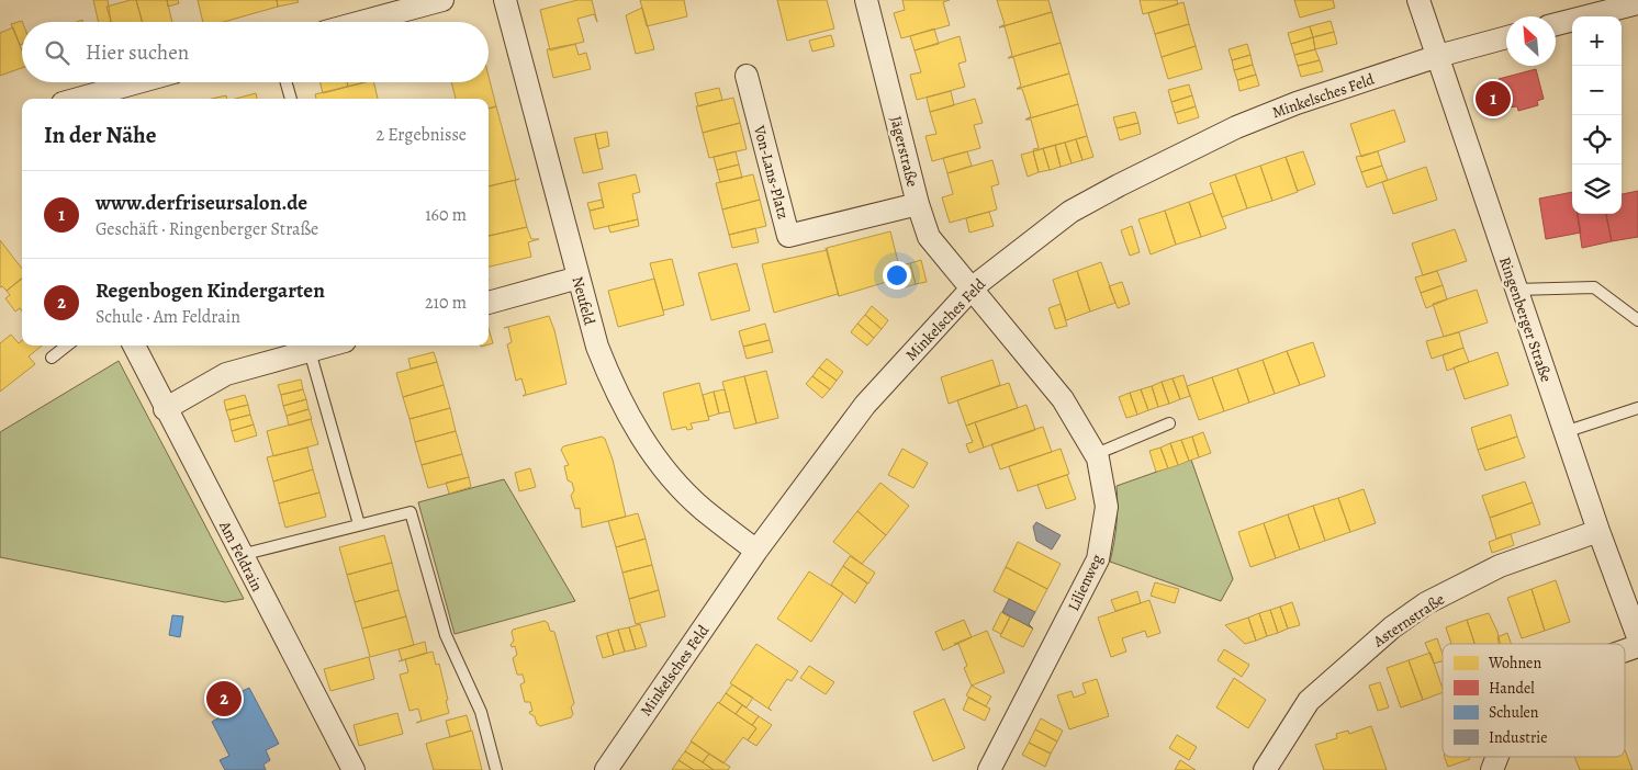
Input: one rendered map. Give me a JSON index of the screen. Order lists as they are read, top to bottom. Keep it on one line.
{"streets":{"street":["Minkelsches Feld","Jägerstraße","Von-Lans-Platz","Neufeld","Ringenberger Straße","Am Feldrain","Lilienweg","Asternstraße"]},"crossings":[["Minkelsches Feld","Jägerstraße"],["Minkelsches Feld","Neufeld"],["Minkelsches Feld","Ringenberger Straße"],["Minkelsches Feld","Lilienweg"],["Jägerstraße","Von-Lans-Platz"],["Jägerstraße","Lilienweg"],["Ringenberger Straße","Asternstraße"]],"legend":["Wohnen","Handel","Schulen","Industrie"],"north":"top left","page":{"map_buttons":["+","−"],"search":"Hier suchen","pins":["1","2"],"heading":["In der Nähe","2 Ergebnisse"],"list":[{"mark":"1","name":"www.derfriseursalon.de","note":"Geschäft · Ringenberger Straße","value":"160 m"},{"mark":"2","name":"Regenbogen Kindergarten","note":"Schule · Am Feldrain","value":"210 m"}]}}
